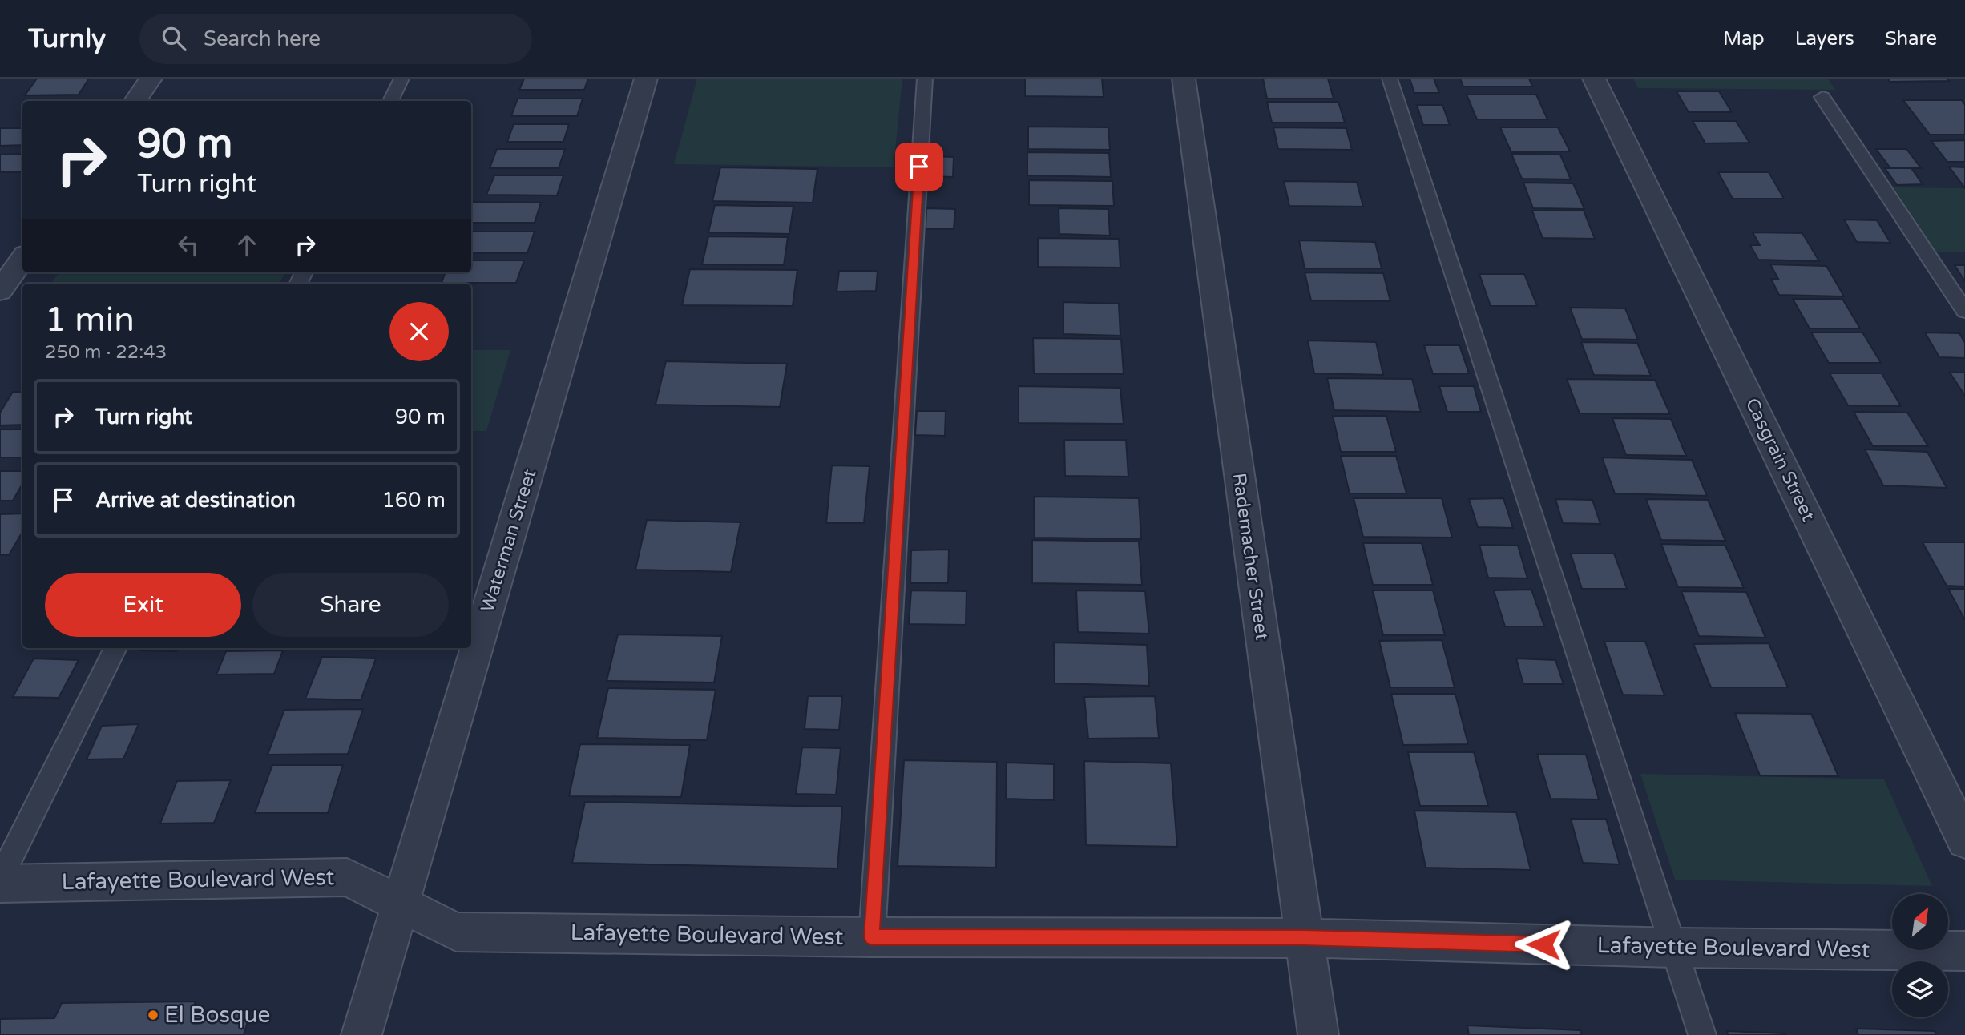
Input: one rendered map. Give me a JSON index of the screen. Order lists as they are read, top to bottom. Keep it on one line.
{"streets":{"street":["Casgrain Street","Waterman Street","Rademacher Street","Lafayette Boulevard West"]},"crossings":[["Waterman Street","Lafayette Boulevard West"],["Rademacher Street","Lafayette Boulevard West"]],"places":["El Bosque"],"north":"top right","page":{"header":"Turnly","search":"Search here","nav":["Map","Layers","Share"],"turn":["90 m","Turn right"],"heading":["1 min","250 m · 22:43"],"list":[{"name":"Turn right","value":"90 m"},{"name":"Arrive at destination","value":"160 m"}],"buttons":["Exit","Share"]}}
